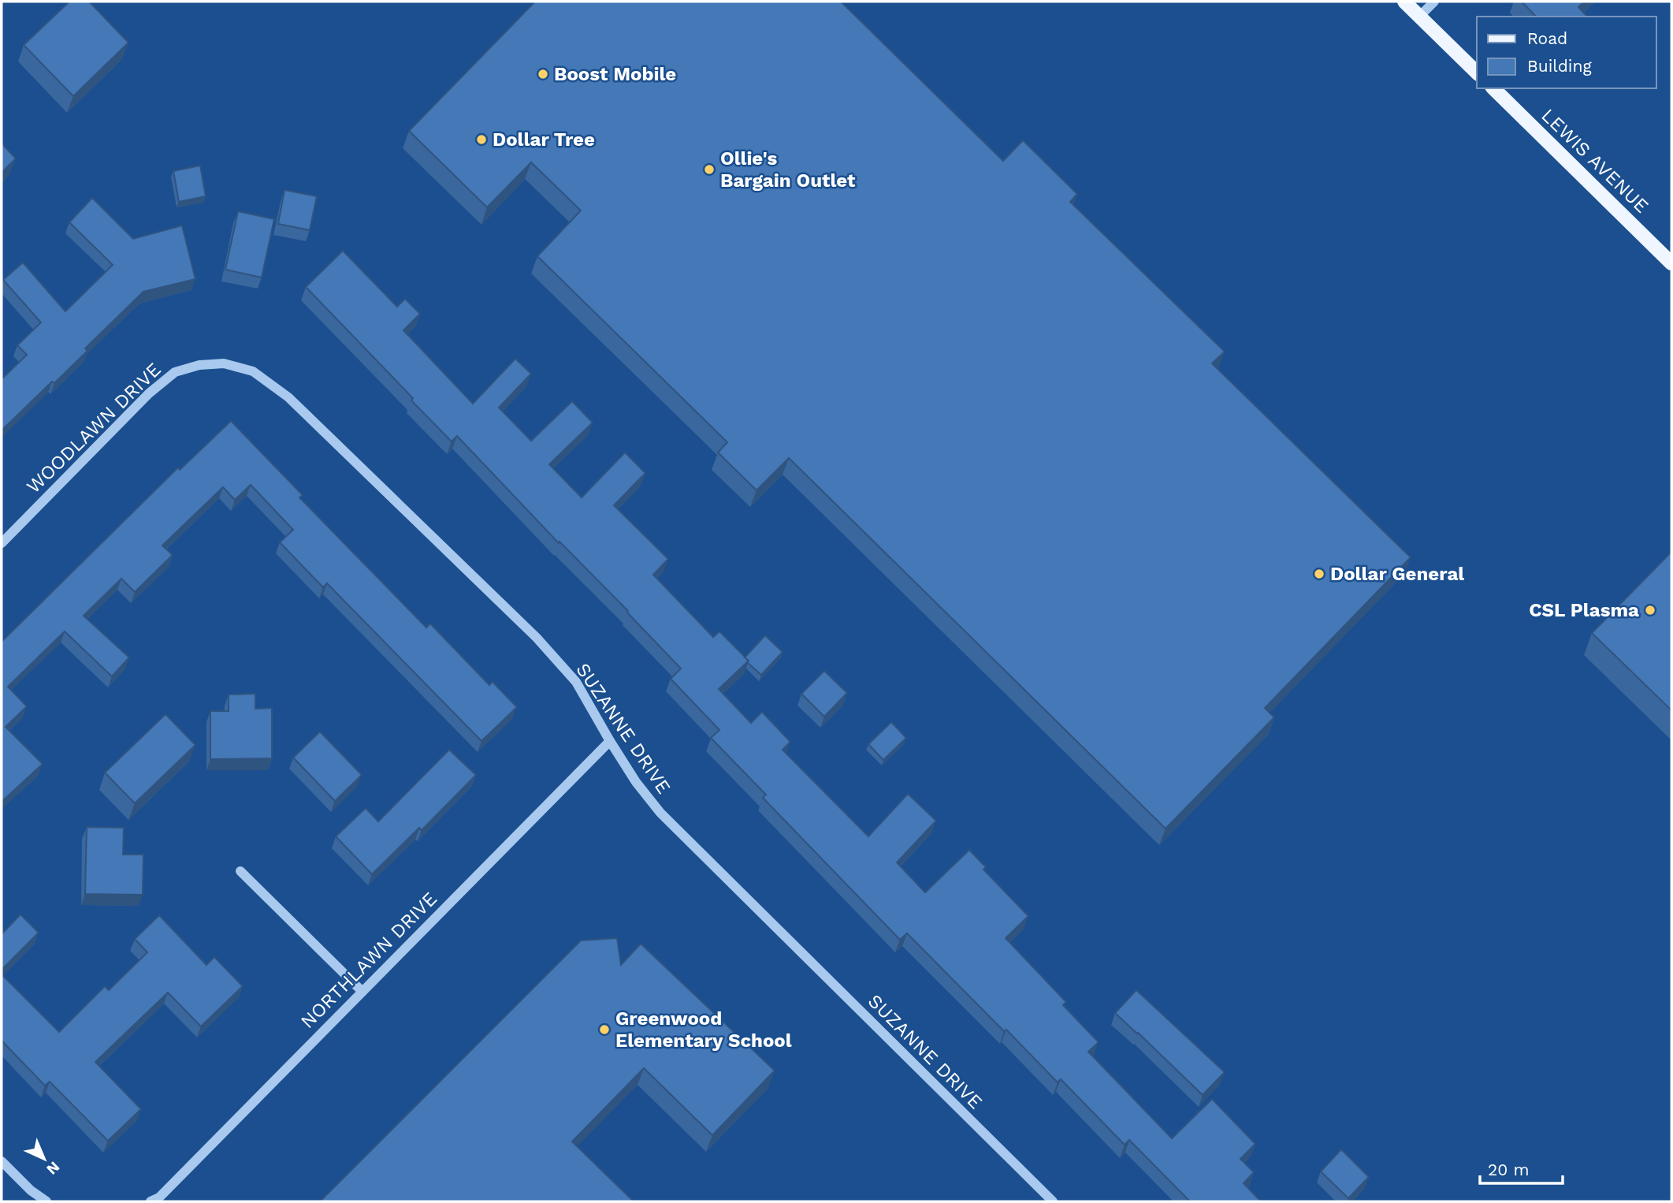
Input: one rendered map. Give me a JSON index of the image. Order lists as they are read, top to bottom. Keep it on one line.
{"streets":{"main road":["LEWIS AVENUE"],"street":["WOODLAWN DRIVE","SUZANNE DRIVE","NORTHLAWN DRIVE"]},"crossings":[["WOODLAWN DRIVE","SUZANNE DRIVE"],["SUZANNE DRIVE","NORTHLAWN DRIVE"]],"places":["Boost Mobile","Dollar Tree","Ollie's Bargain Outlet","Dollar General","CSL Plasma","Greenwood Elementary School"],"legend":["Road","Building"],"scale_bar":"20 m","north":"bottom right"}
